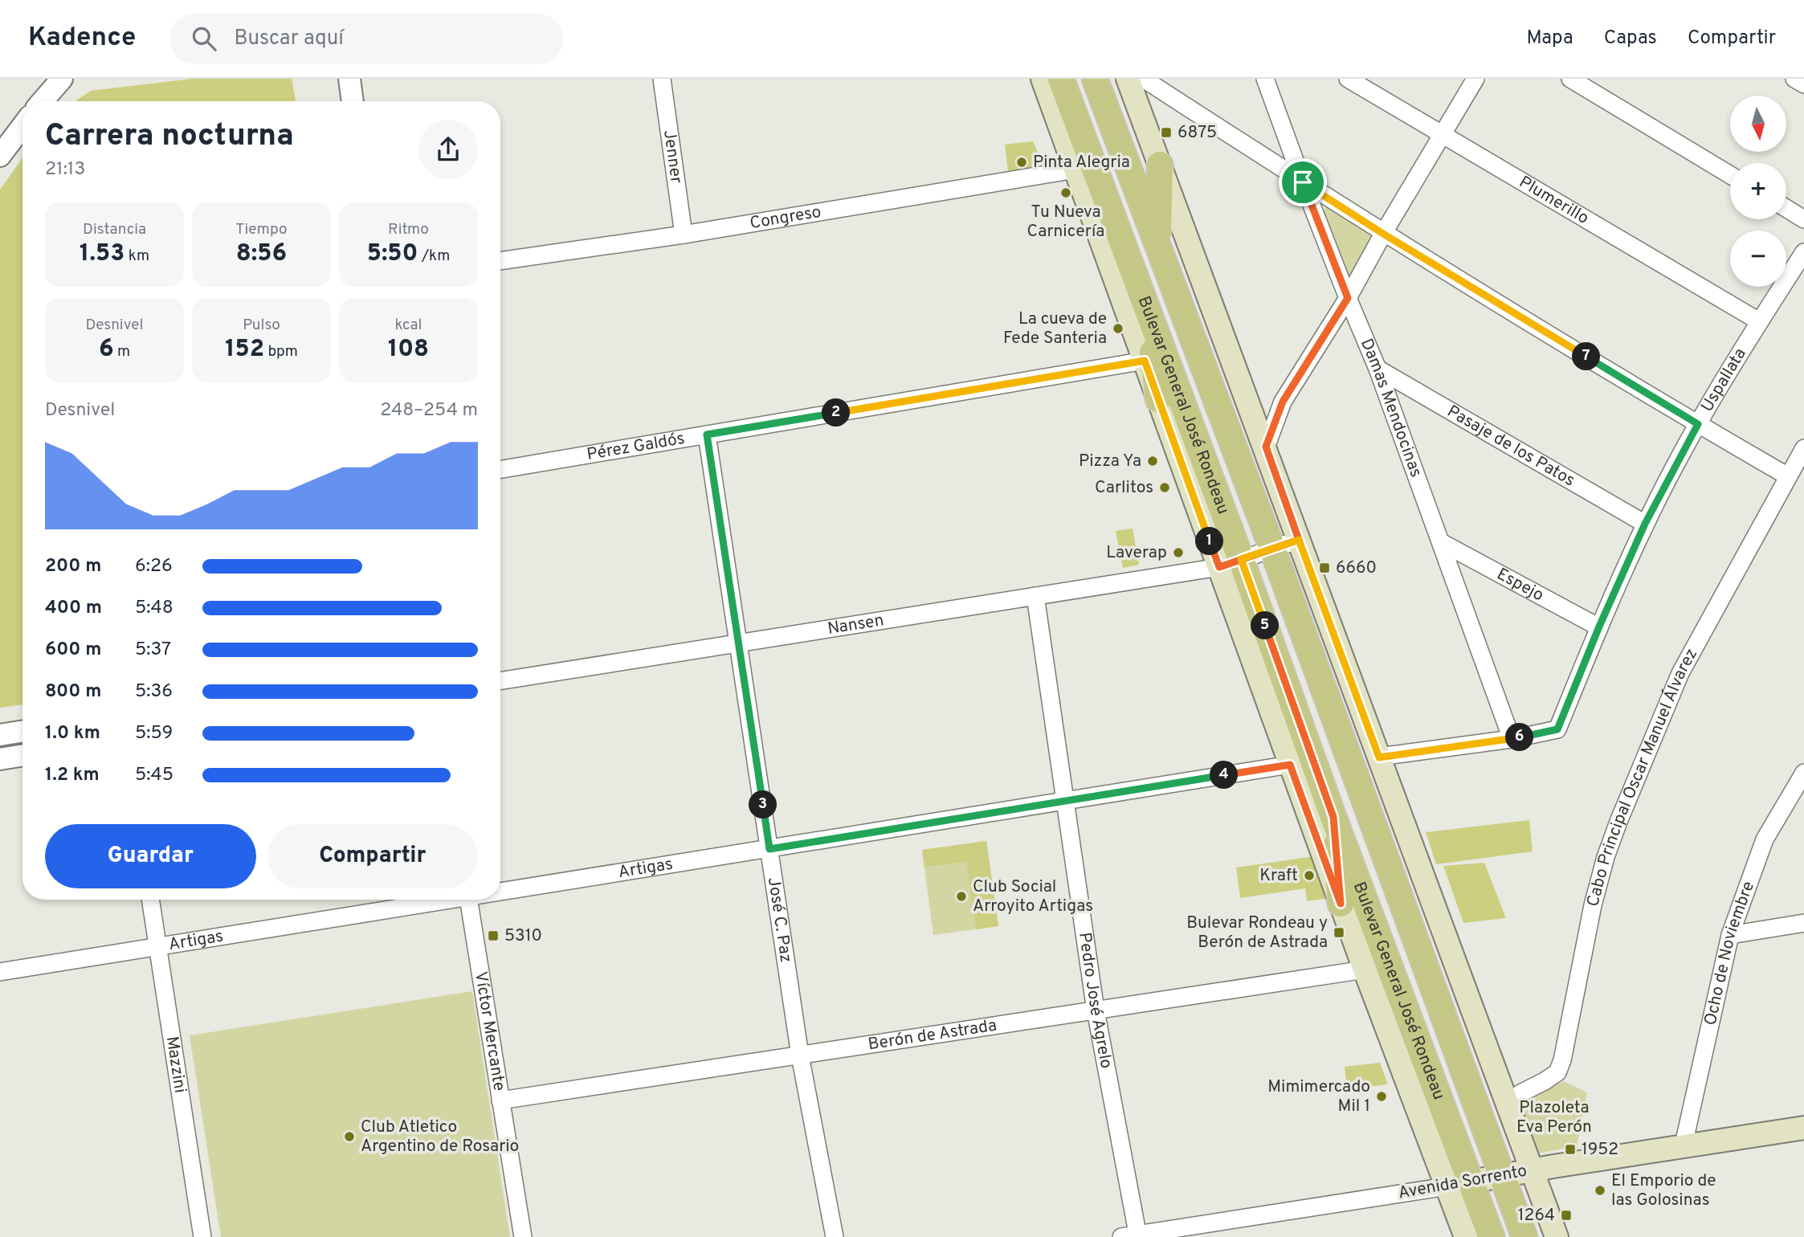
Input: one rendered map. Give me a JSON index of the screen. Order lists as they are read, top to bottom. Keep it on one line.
{"streets":{"main road":["Bulevar General José Rondeau","Avenida Sorrento"],"street":["Jenner","Plumerillo","Congreso","Uspallata","Damas Mendocinas","Pérez Galdós","Pasaje de los Patos","Espejo","Nansen","Cabo Principal Oscar Manuel Álvarez","Artigas","José C. Paz","Ocho de Noviembre","Pedro José Agrelo","Víctor Mercante","Berón de Astrada","Mazzini"]},"crossings":[["Jenner","Congreso"],["Plumerillo","Uspallata"],["Congreso","Bulevar General José Rondeau"],["Uspallata","Damas Mendocinas"],["Uspallata","Pasaje de los Patos"],["Uspallata","Espejo"],["Bulevar General José Rondeau","Pérez Galdós"],["Bulevar General José Rondeau","Nansen"],["Bulevar General José Rondeau","Artigas"],["Bulevar General José Rondeau","Berón de Astrada"],["Bulevar General José Rondeau","Avenida Sorrento"],["Damas Mendocinas","Pasaje de los Patos"],["Damas Mendocinas","Espejo"],["Pérez Galdós","José C. Paz"],["Nansen","José C. Paz"],["Nansen","Pedro José Agrelo"],["Artigas","José C. Paz"],["Artigas","Pedro José Agrelo"],["Artigas","Mazzini"],["José C. Paz","Berón de Astrada"],["Ocho de Noviembre","Avenida Sorrento"],["Pedro José Agrelo","Berón de Astrada"],["Pedro José Agrelo","Avenida Sorrento"],["Víctor Mercante","Berón de Astrada"]],"parks":["Plazoleta Eva Perón"],"places":{"transit":["6875","6660","Bulevar Rondeau y Berón de Astrada","5310","1952","1264"],"other":["Pinta Alegria","Tu Nueva Carnicería","La cueva de Fede Santeria","Pizza Ya","Carlitos","Laverap","Kraft","Club Social Arroyito Artigas","Mimimercado Mil 1","Club Atletico Argentino de Rosario","El Emporio de las Golosinas"]},"north":"bottom","page":{"header":"Kadence","search":"Buscar aquí","nav":["Mapa","Capas","Compartir"],"map_buttons":["+","−"],"heading":["Carrera nocturna","21:13"],"stats":[["Distancia","1.53 km"],["Tiempo","8:56"],["Ritmo","5:50 /km"],["Desnivel","6 m"],["Pulso","152 bpm"],["kcal","108"]],"pins":["7","2","1","5","6","4","3"],"chart":["Desnivel","248–254 m"],"list":[{"name":"200 m","note":"6:26"},{"name":"400 m","note":"5:48"},{"name":"600 m","note":"5:37"},{"name":"800 m","note":"5:36"},{"name":"1.0 km","note":"5:59"},{"name":"1.2 km","note":"5:45"}],"buttons":["Guardar","Compartir"]}}
